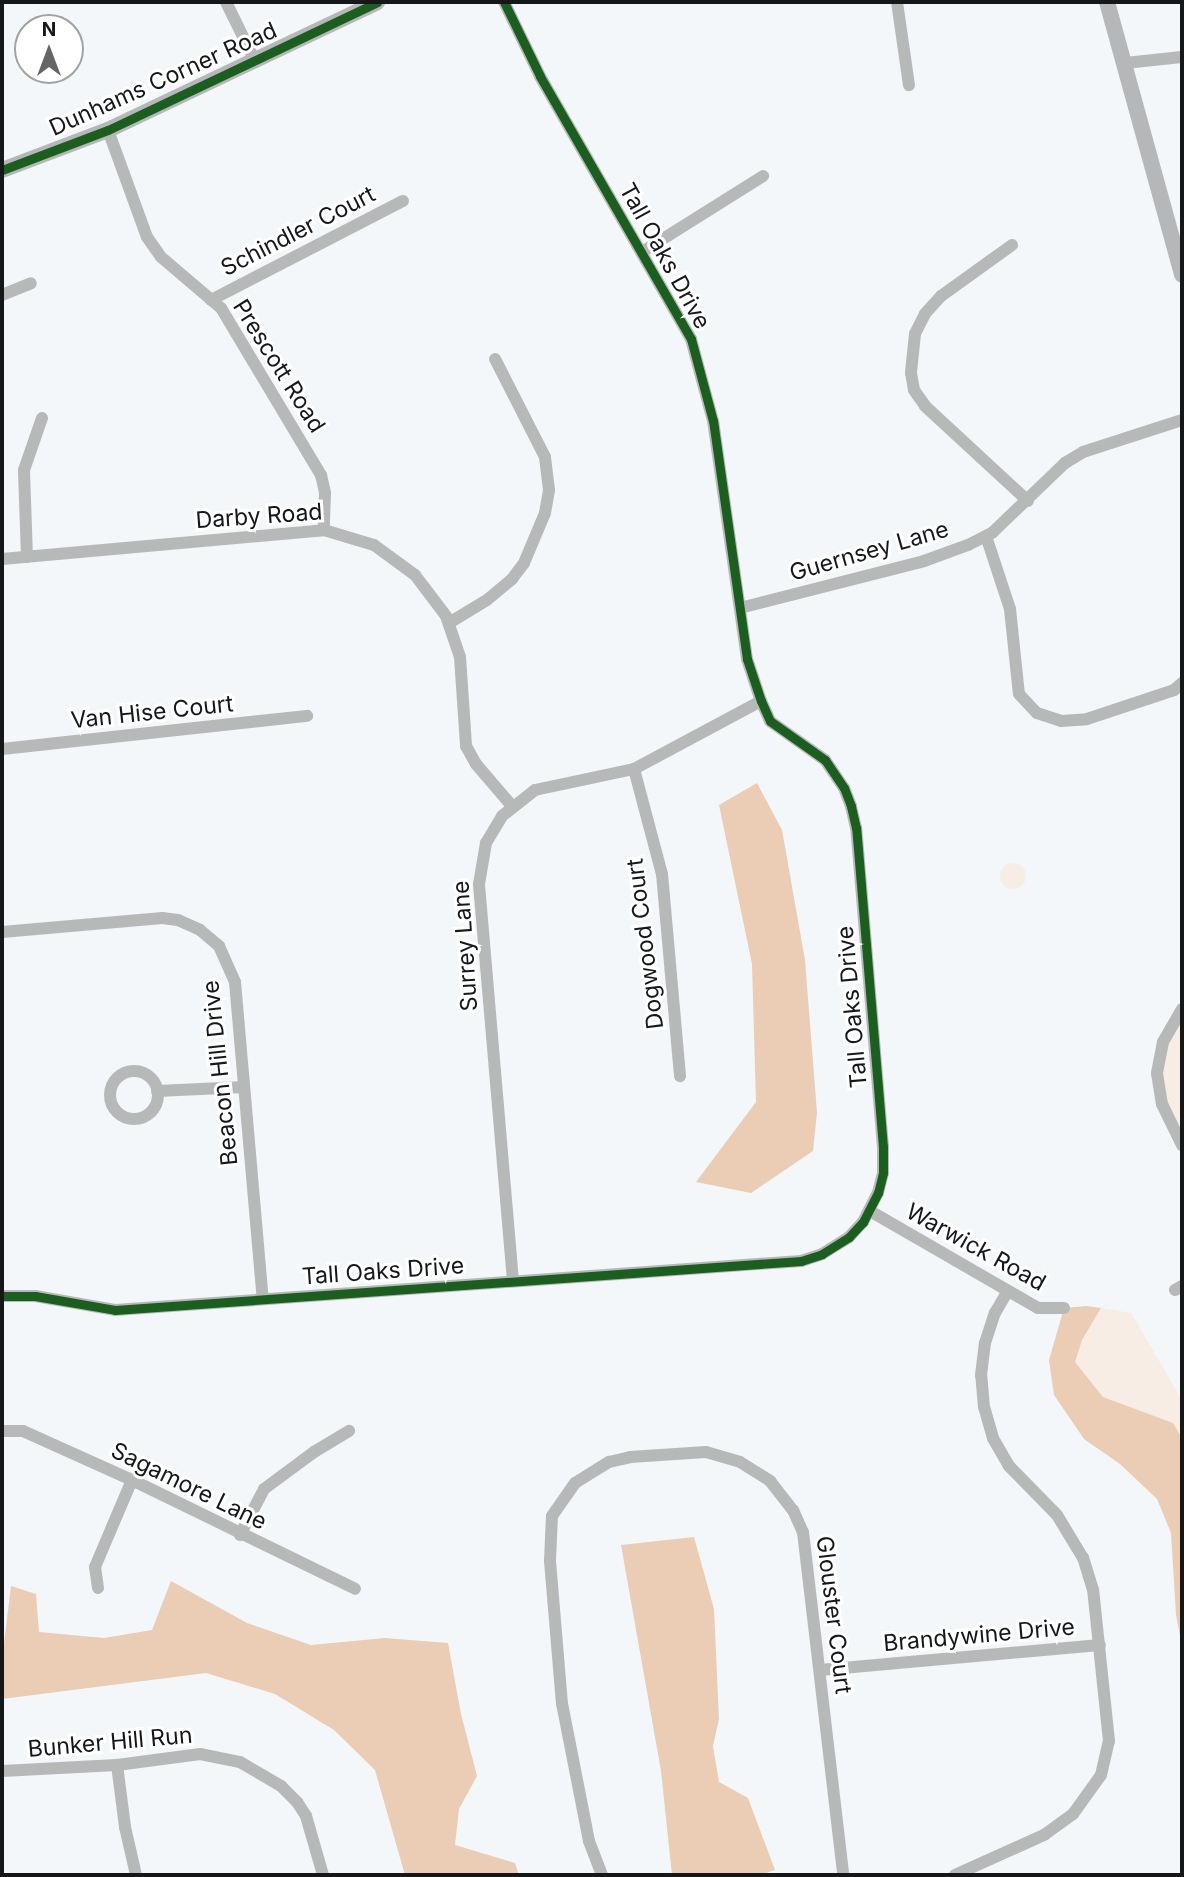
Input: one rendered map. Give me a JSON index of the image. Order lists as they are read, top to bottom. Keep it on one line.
{"streets":{"street":["Dunhams Corner Road","Schindler Court","Tall Oaks Drive","Prescott Road","Darby Road","Guernsey Lane","Van Hise Court","Dogwood Court","Surrey Lane","Beacon Hill Drive","Warwick Road","Sagamore Lane","Glouster Court","Brandywine Drive","Bunker Hill Run"]},"crossings":[["Dunhams Corner Road","Prescott Road"],["Schindler Court","Prescott Road"],["Tall Oaks Drive","Guernsey Lane"],["Tall Oaks Drive","Surrey Lane"],["Tall Oaks Drive","Beacon Hill Drive"],["Tall Oaks Drive","Warwick Road"],["Prescott Road","Darby Road"],["Darby Road","Surrey Lane"],["Dogwood Court","Surrey Lane"],["Glouster Court","Brandywine Drive"]],"north":"top"}
